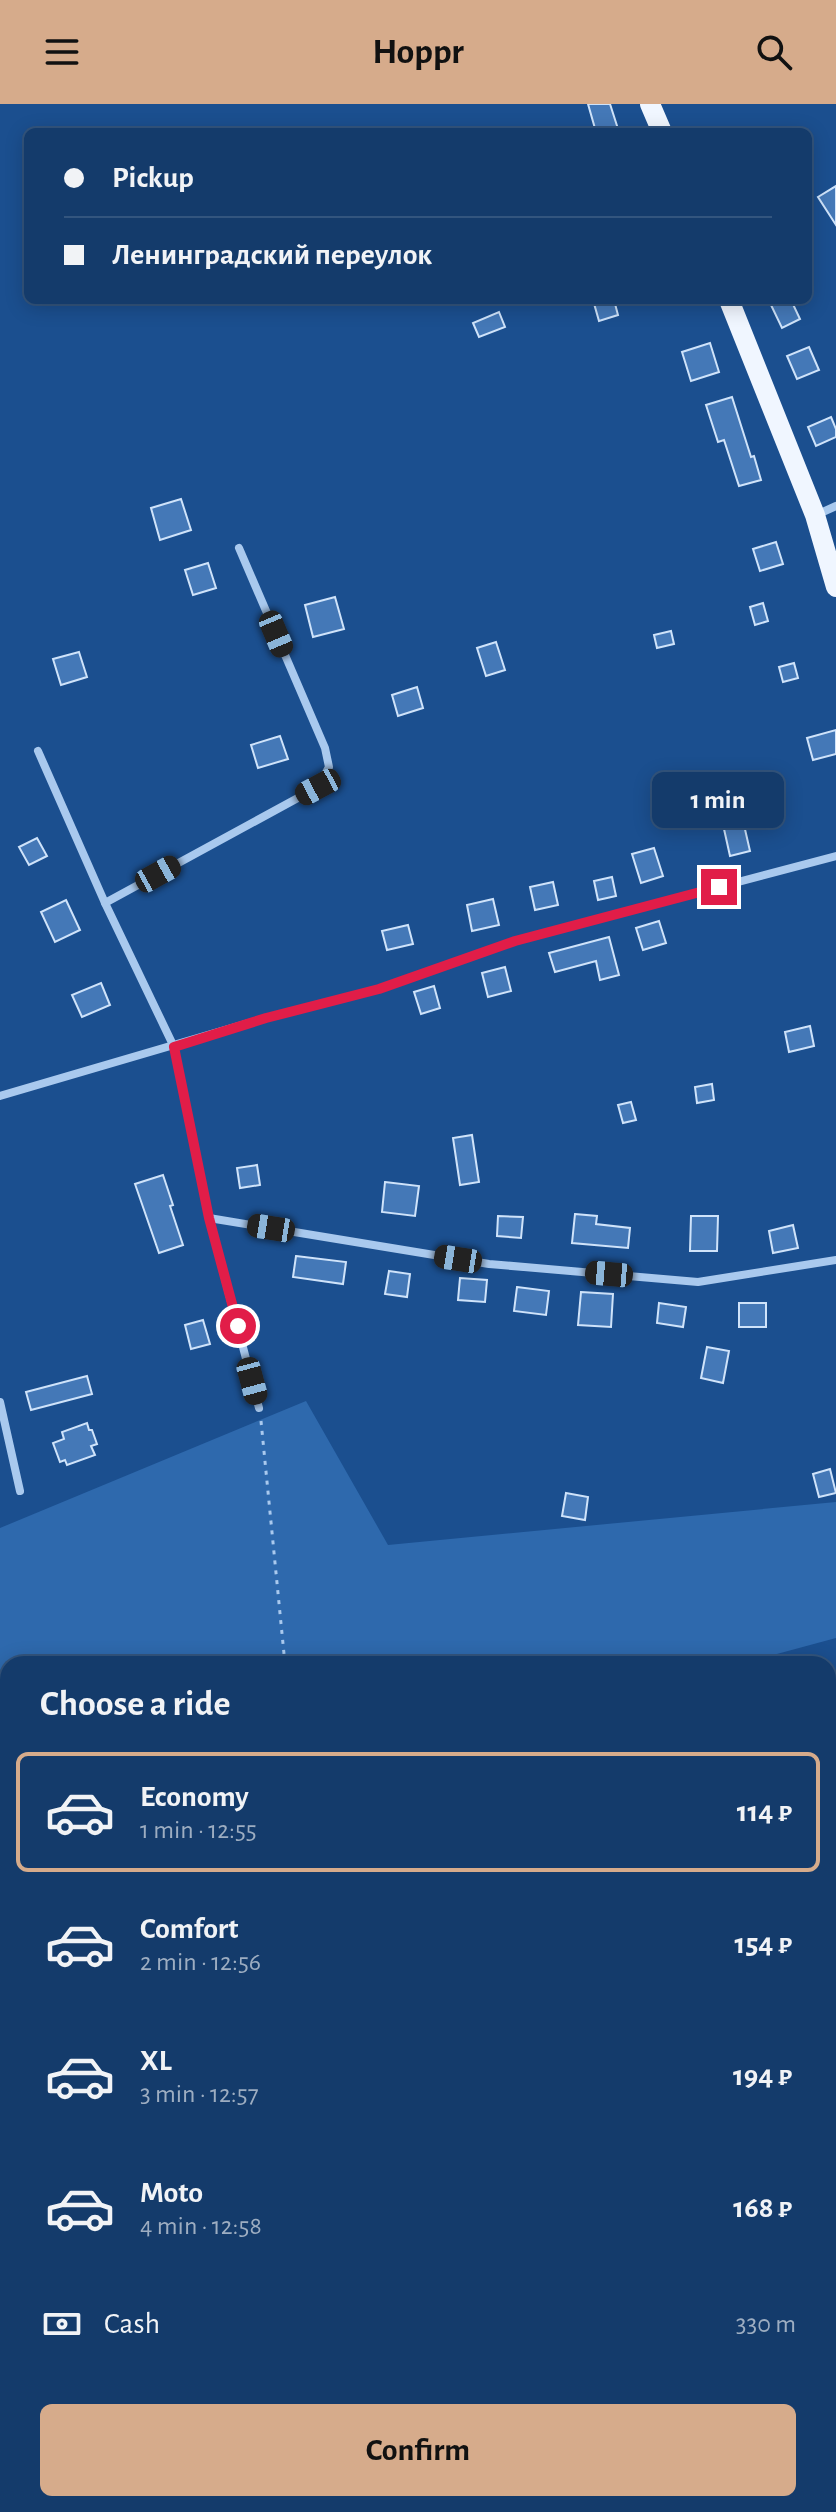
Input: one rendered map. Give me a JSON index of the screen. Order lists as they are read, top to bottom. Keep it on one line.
{"page":{"header":"Hoppr","banner":["Pickup","Ленинградский переулок"],"bubble":"1 min","heading":"Choose a ride","list":[{"name":"Economy","note":"1 min · 12:55","value":"114 ₽"},{"name":"Comfort","note":"2 min · 12:56","value":"154 ₽"},{"name":"XL","note":"3 min · 12:57","value":"194 ₽"},{"name":"Moto","note":"4 min · 12:58","value":"168 ₽"}],"pay":["Cash","330 m"],"buttons":"Confirm"}}
